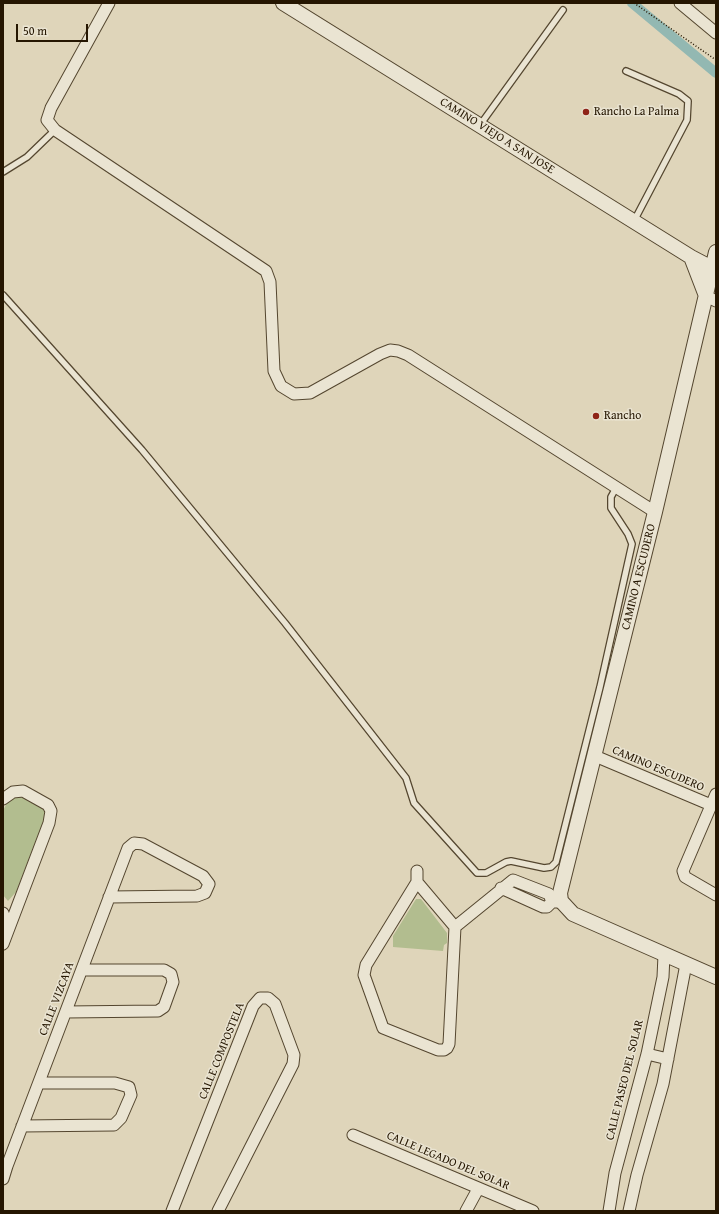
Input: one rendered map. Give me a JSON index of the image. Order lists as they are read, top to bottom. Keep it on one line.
{"streets":{"street":["CAMINO VIEJO A SAN JOSE","CAMINO A ESCUDERO","CAMINO ESCUDERO","CALLE VIZCAYA","CALLE COMPOSTELA","CALLE PASEO DEL SOLAR","CALLE LEGADO DEL SOLAR"]},"crossings":[["CAMINO VIEJO A SAN JOSE","CAMINO A ESCUDERO"],["CAMINO A ESCUDERO","CAMINO ESCUDERO"]],"places":["Rancho La Palma","Rancho"],"scale_bar":"50 m"}
